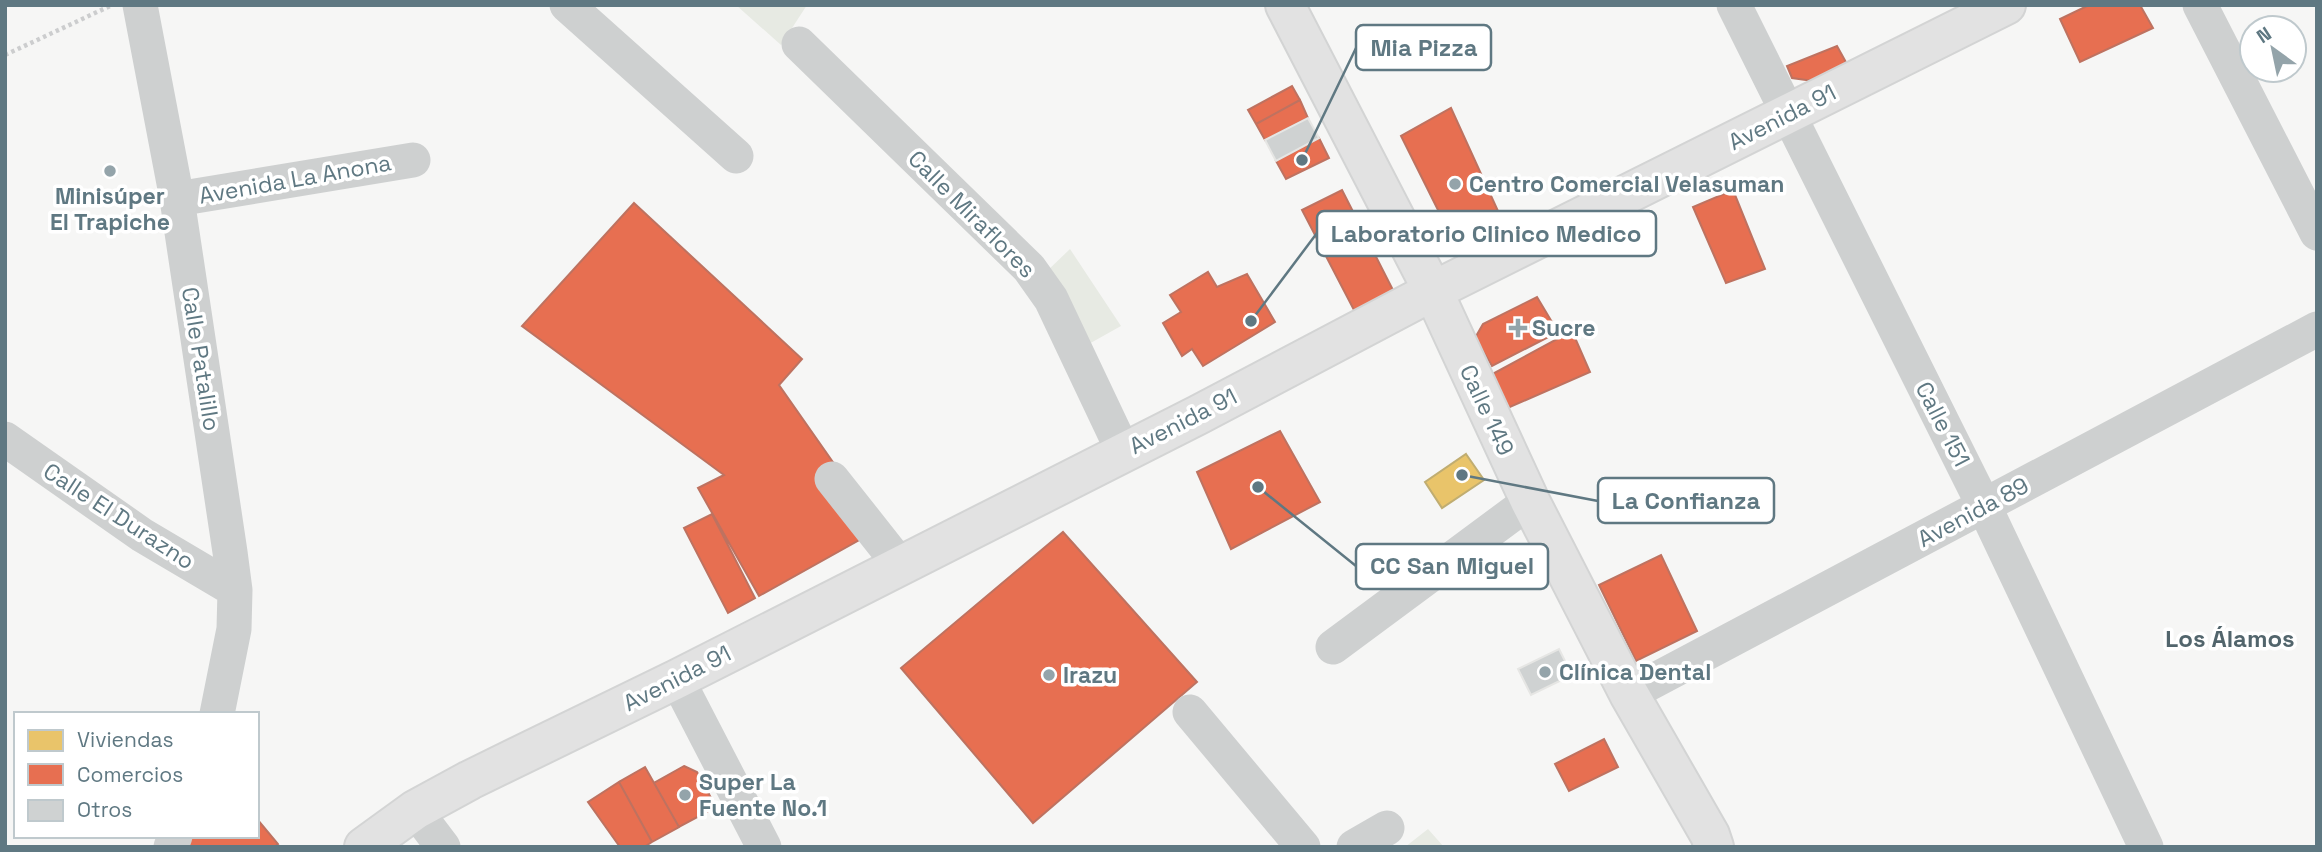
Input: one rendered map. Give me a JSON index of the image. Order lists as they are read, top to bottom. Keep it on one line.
{"streets":{"main road":["Avenida 91","Calle 149"],"street":["Avenida La Anona","Calle Miraflores","Calle Patalillo","Calle 151","Avenida 89","Calle El Durazno"]},"crossings":[["Avenida 91","Calle Miraflores"],["Avenida 91","Calle 149"],["Avenida 91","Calle 151"],["Avenida La Anona","Calle Patalillo"],["Calle Patalillo","Calle El Durazno"],["Calle 149","Avenida 89"],["Calle 151","Avenida 89"]],"districts":["Los Álamos"],"places":{"other":["Mia Pizza","Minisúper El Trapiche","Centro Comercial Velasuman","Laboratorio Clinico Medico","La Confianza","CC San Miguel","Clínica Dental","Irazu","Super La Fuente No.1"],"health":["Sucre"]},"legend":["Viviendas","Comercios","Otros"],"north":"top left"}
